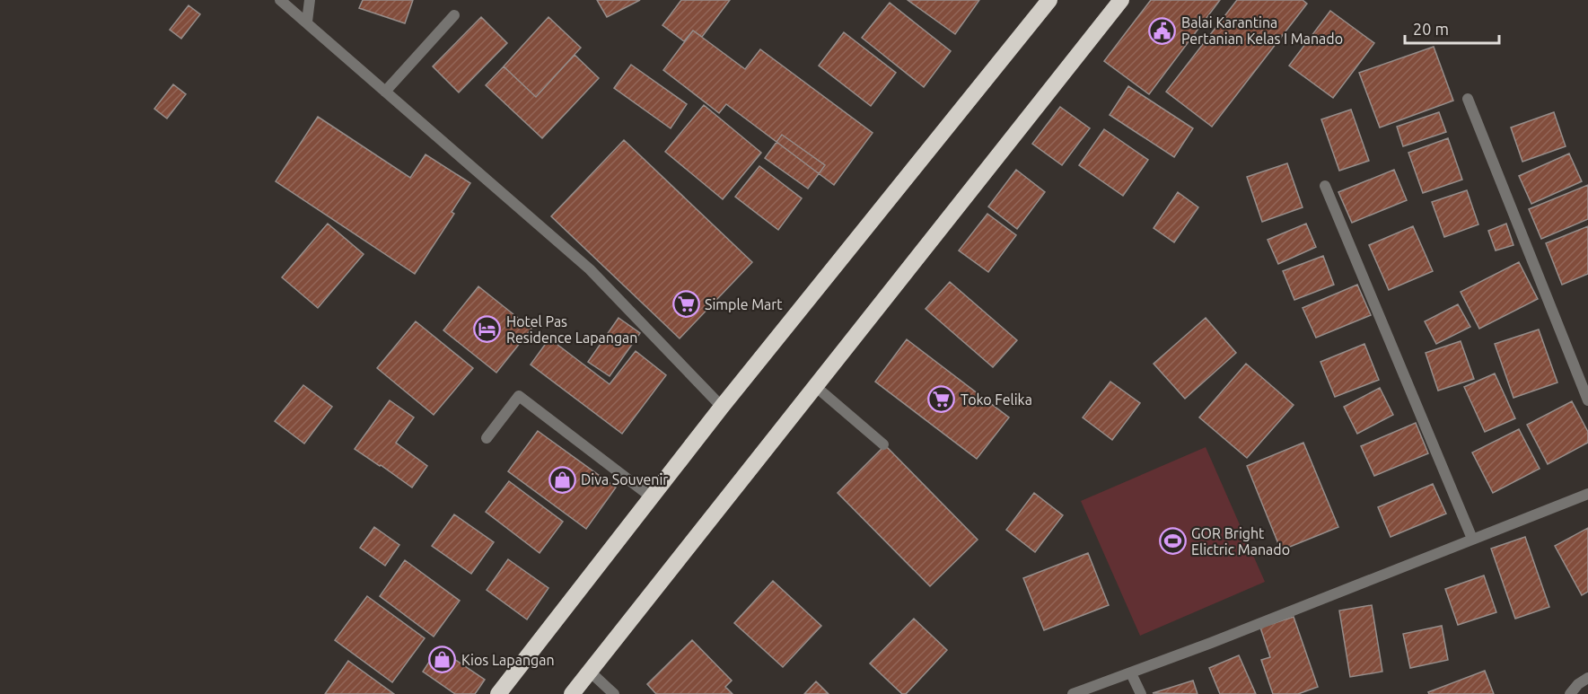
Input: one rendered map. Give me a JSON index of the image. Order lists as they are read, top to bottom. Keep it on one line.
{"places":{"public building":["Balai Karantina Pertanian Kelas I Manado"],"supermarket":["Simple Mart","Toko Felika"],"hotel":["Hotel Pas Residence Lapangan"],"shop":["Diva Souvenir","Kios Lapangan"],"sports":["GOR Bright Elictric Manado"]},"scale_bar":"20 m"}
